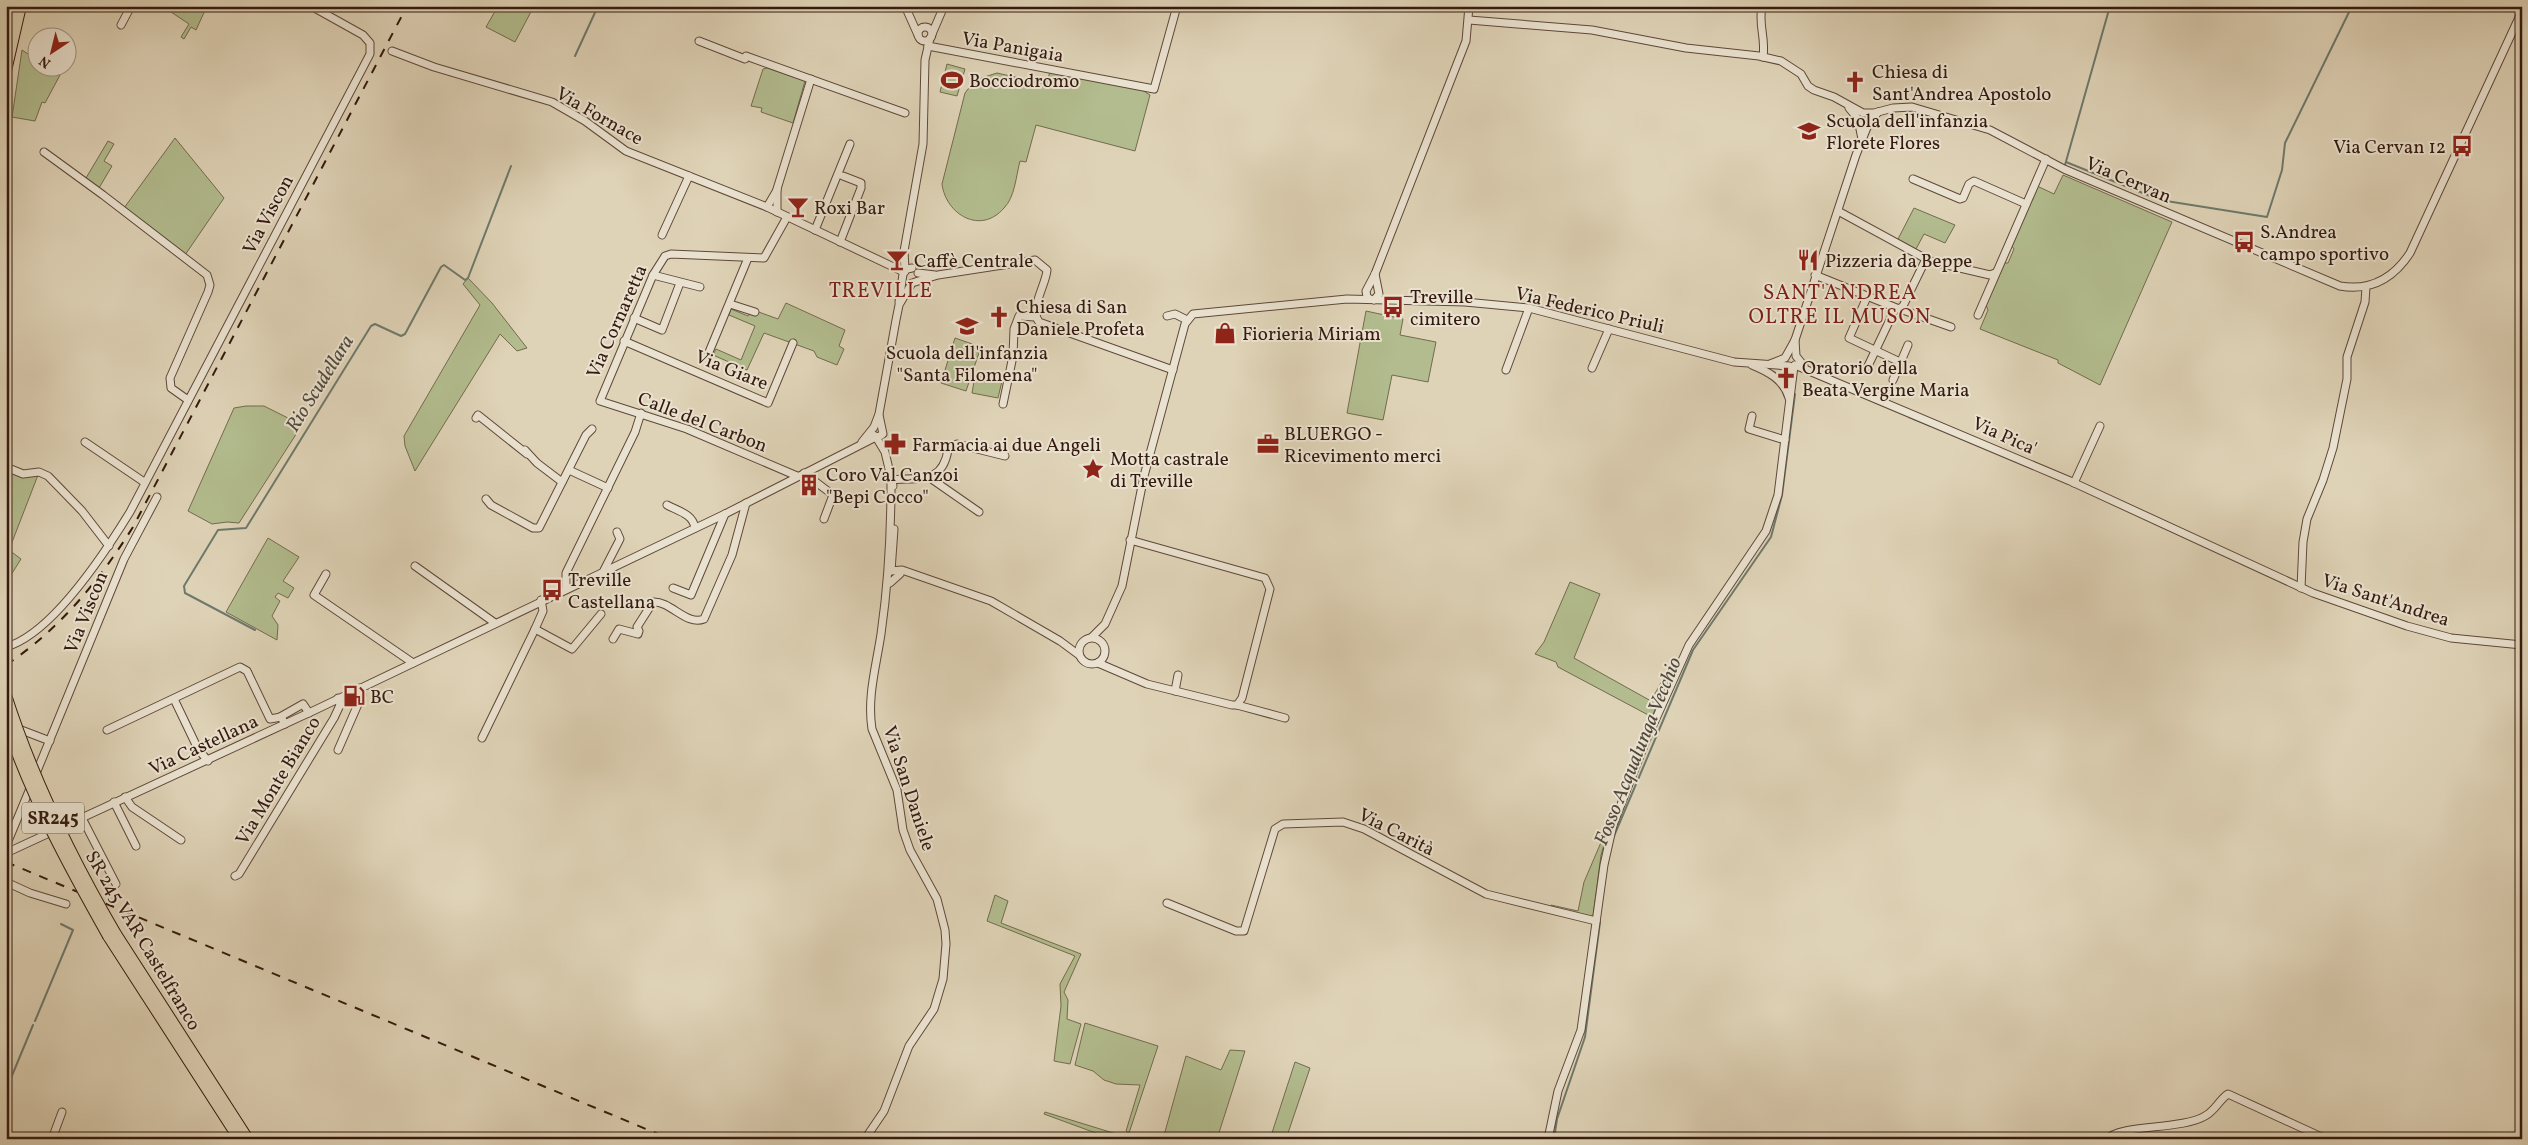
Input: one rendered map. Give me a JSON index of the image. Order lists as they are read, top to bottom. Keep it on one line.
{"streets":{"highway":["SR245","SR 245 VAR Castelfranco"],"street":["Via Panigaia","Via Fornace","Via Cervan","Via Viscon","Via Federico Priuli","Via Cornaretta","Via Giare","Calle del Carbon","Via Pica'","Via Sant'Andrea","Via Castellana","Via Monte Bianco","Via San Daniele","Via Carità"]},"crossings":[["Via Fornace","Via Cornaretta"],["Via Federico Priuli","Via Pica'"],["Via Cornaretta","Via Giare"],["Via Cornaretta","Calle del Carbon"],["Calle del Carbon","Via Castellana"],["Via Pica'","Via Sant'Andrea"],["Via Castellana","Via Monte Bianco"],["Via Castellana","Via San Daniele"]],"districts":["TREVILLE","SANT'ANDREA OLTRE IL MUSON"],"water":["Rio Scudellara","Fosso Acqualunga Vecchio"],"places":{"sports":["Bocciodromo"],"church":["Chiesa di Sant'Andrea Apostolo","Chiesa di San Daniele Profeta","Oratorio della Beata Vergine Maria"],"school or university":["Scuola dell'infanzia Florete Flores","Scuola dell'infanzia \"Santa Filomena\""],"bus stop":["Via Cervan 12","S.Andrea campo sportivo","Treville cimitero","Treville Castellana"],"bar":["Roxi Bar","Caffè Centrale"],"restaurant":["Pizzeria da Beppe"],"shop":["Fiorieria Miriam"],"pharmacy":["Farmacia ai due Angeli"],"office":["BLUERGO - Ricevimento merci"],"place":["Motta castrale di Treville"],"building":["Coro Val Canzoi \"Bepi Cocco\""],"fuel station":["BC"]},"north":"bottom left"}
